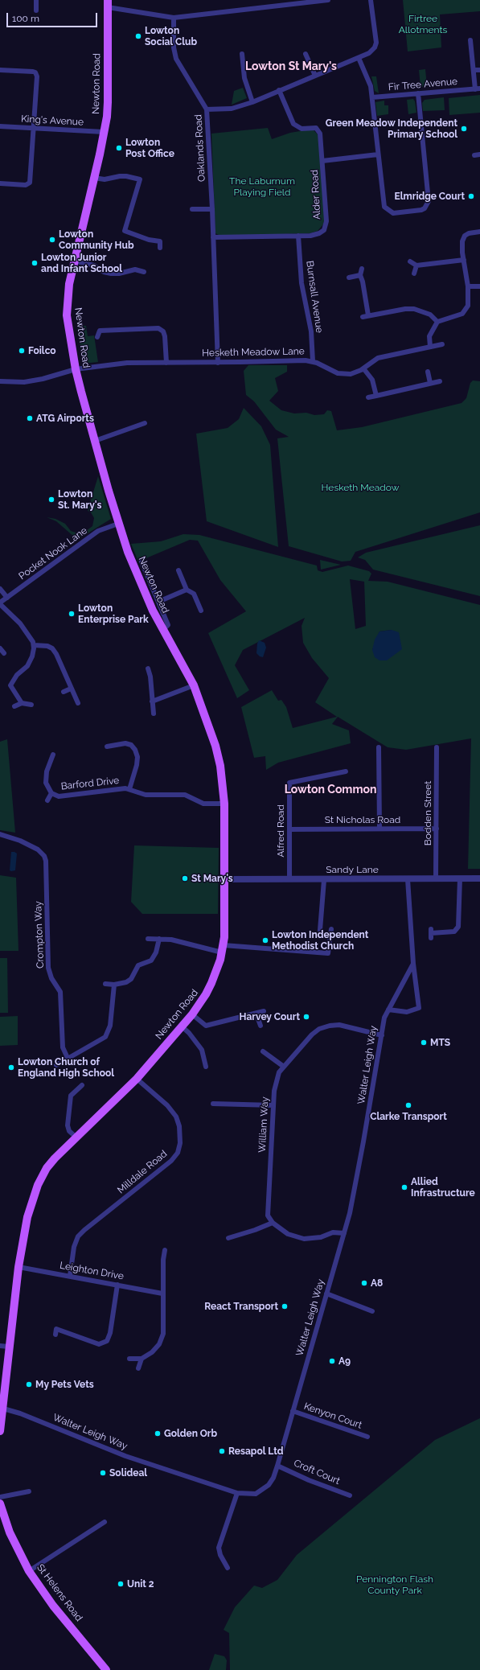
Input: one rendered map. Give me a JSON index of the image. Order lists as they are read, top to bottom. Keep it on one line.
{"streets":{"main road":["Newton Road","St Helens Road"],"street":["Fir Tree Avenue","King's Avenue","Oaklands Road","Alder Road","Burnsall Avenue","Hesketh Meadow Lane","Pocket Nook Lane","Barford Drive","Bodden Street","St Nicholas Road","Alfred Road","Sandy Lane","Crompton Way","Walter Leigh Way","William Way","Milldale Road","Leighton Drive","Kenyon Court","Croft Court"]},"crossings":[["Newton Road","King's Avenue"],["Newton Road","Hesketh Meadow Lane"],["Newton Road","Pocket Nook Lane"],["Newton Road","Barford Drive"],["Newton Road","Sandy Lane"],["Newton Road","Milldale Road"],["Newton Road","Leighton Drive"],["Oaklands Road","Alder Road"],["Oaklands Road","Hesketh Meadow Lane"],["Alder Road","Burnsall Avenue"],["Burnsall Avenue","Hesketh Meadow Lane"],["Bodden Street","St Nicholas Road"],["Bodden Street","Sandy Lane"],["St Nicholas Road","Alfred Road"],["Alfred Road","Sandy Lane"],["Walter Leigh Way","William Way"],["Walter Leigh Way","Kenyon Court"],["Walter Leigh Way","Croft Court"],["Milldale Road","Leighton Drive"]],"districts":["Lowton St Mary's","Lowton Common"],"parks":["Firtree Allotments","The Laburnum Playing Field","Hesketh Meadow","Pennington Flash County Park"],"places":["Lowton Social Club","Green Meadow Independent Primary School","Lowton Post Office","Elmridge Court","Lowton Community Hub","Lowton Junior and Infant School","Foilco","ATG Airports","Lowton St. Mary's","Lowton Enterprise Park","St Mary's","Lowton Independent Methodist Church","Harvey Court","MTS","Lowton Church of England High School","Clarke Transport","Allied Infrastructure","A8","React Transport","A9","My Pets Vets","Golden Orb","Resapol Ltd","Solideal","Unit 2"],"scale_bar":"100 m"}
